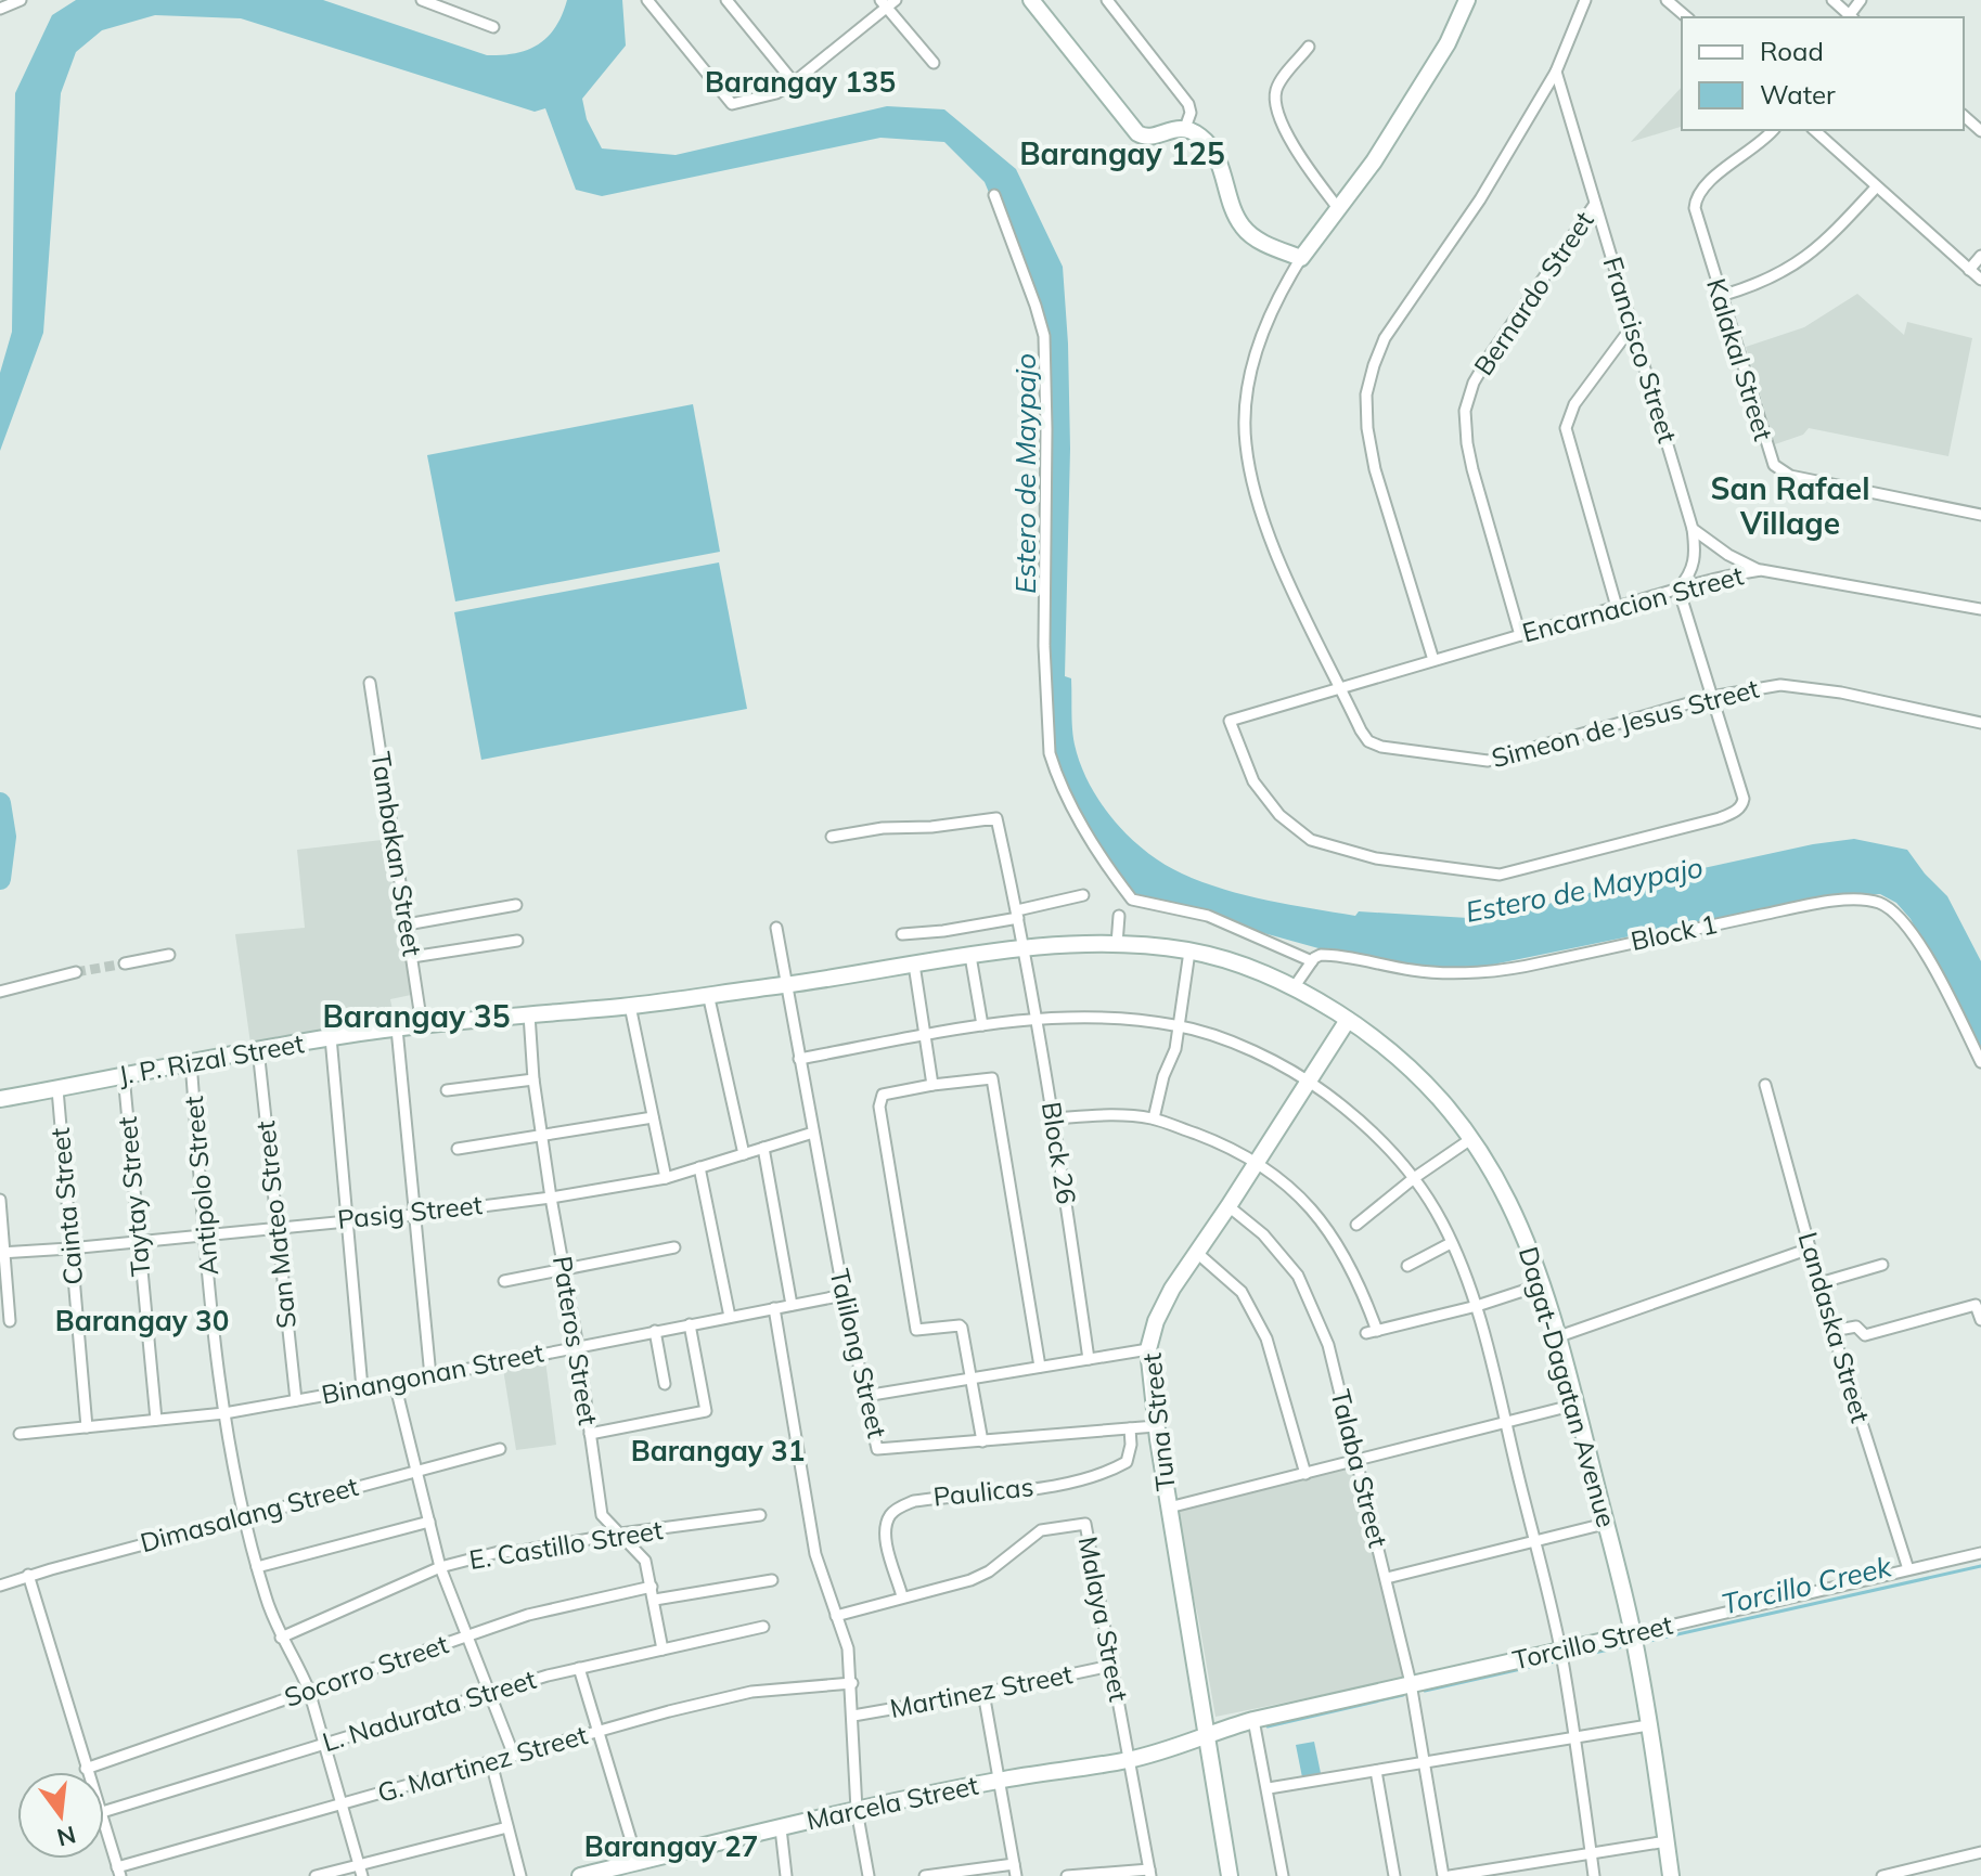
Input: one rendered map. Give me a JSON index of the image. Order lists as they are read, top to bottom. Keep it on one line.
{"streets":{"street":["Bernardo Street","Francisco Street","Kalakal Street","Encarnacion Street","Simeon de Jesus Street","Tambakan Street","Block 1","J. P. Rizal Street","Block 26","Antipolo Street","Taytay Street","Cainta Street","Pasig Street","San Mateo Street","Landaska Street","Pateros Street","Talilong Street","Binangonan Street","Dagat-Dagatan Avenue","Tuna Street","Talaba Street","Paulicas","Dimasalang Street","E. Castillo Street","Malaya Street","Torcillo Street","Socorro Street","Martinez Street","L. Nadurata Street","G. Martinez Street","Marcela Street"]},"crossings":[["Bernardo Street","Francisco Street"],["Bernardo Street","Encarnacion Street"],["Francisco Street","Encarnacion Street"],["Encarnacion Street","Simeon de Jesus Street"],["Tambakan Street","J. P. Rizal Street"],["J. P. Rizal Street","Antipolo Street"],["J. P. Rizal Street","Taytay Street"],["J. P. Rizal Street","Cainta Street"],["J. P. Rizal Street","San Mateo Street"],["J. P. Rizal Street","Pateros Street"],["J. P. Rizal Street","Talilong Street"],["J. P. Rizal Street","Dagat-Dagatan Avenue"],["Block 26","Dagat-Dagatan Avenue"],["Antipolo Street","Pasig Street"],["Antipolo Street","Binangonan Street"],["Antipolo Street","Dimasalang Street"],["Antipolo Street","E. Castillo Street"],["Antipolo Street","Socorro Street"],["Antipolo Street","L. Nadurata Street"],["Antipolo Street","G. Martinez Street"],["Taytay Street","Pasig Street"],["Taytay Street","Binangonan Street"],["Cainta Street","Pasig Street"],["Cainta Street","Binangonan Street"],["Pasig Street","San Mateo Street"],["Pasig Street","Pateros Street"],["Pasig Street","Talilong Street"],["San Mateo Street","Binangonan Street"],["Landaska Street","Torcillo Street"],["Pateros Street","Binangonan Street"],["Pateros Street","E. Castillo Street"],["Pateros Street","Socorro Street"],["Pateros Street","L. Nadurata Street"],["Talilong Street","Binangonan Street"],["Talilong Street","Dagat-Dagatan Avenue"],["Talilong Street","Tuna Street"],["Talilong Street","Paulicas"],["Dagat-Dagatan Avenue","Tuna Street"],["Dagat-Dagatan Avenue","Torcillo Street"],["Tuna Street","Talaba Street"],["Tuna Street","Torcillo Street"],["Tuna Street","Marcela Street"],["Talaba Street","Torcillo Street"],["Paulicas","Malaya Street"],["Malaya Street","Martinez Street"],["Malaya Street","Marcela Street"],["Torcillo Street","Marcela Street"]],"districts":["Barangay 135","Barangay 125","San Rafael Village","Barangay 35","Barangay 30","Barangay 31","Barangay 27"],"water":["Estero de Maypajo","Torcillo Creek"],"legend":["Road","Water"],"north":"bottom"}
